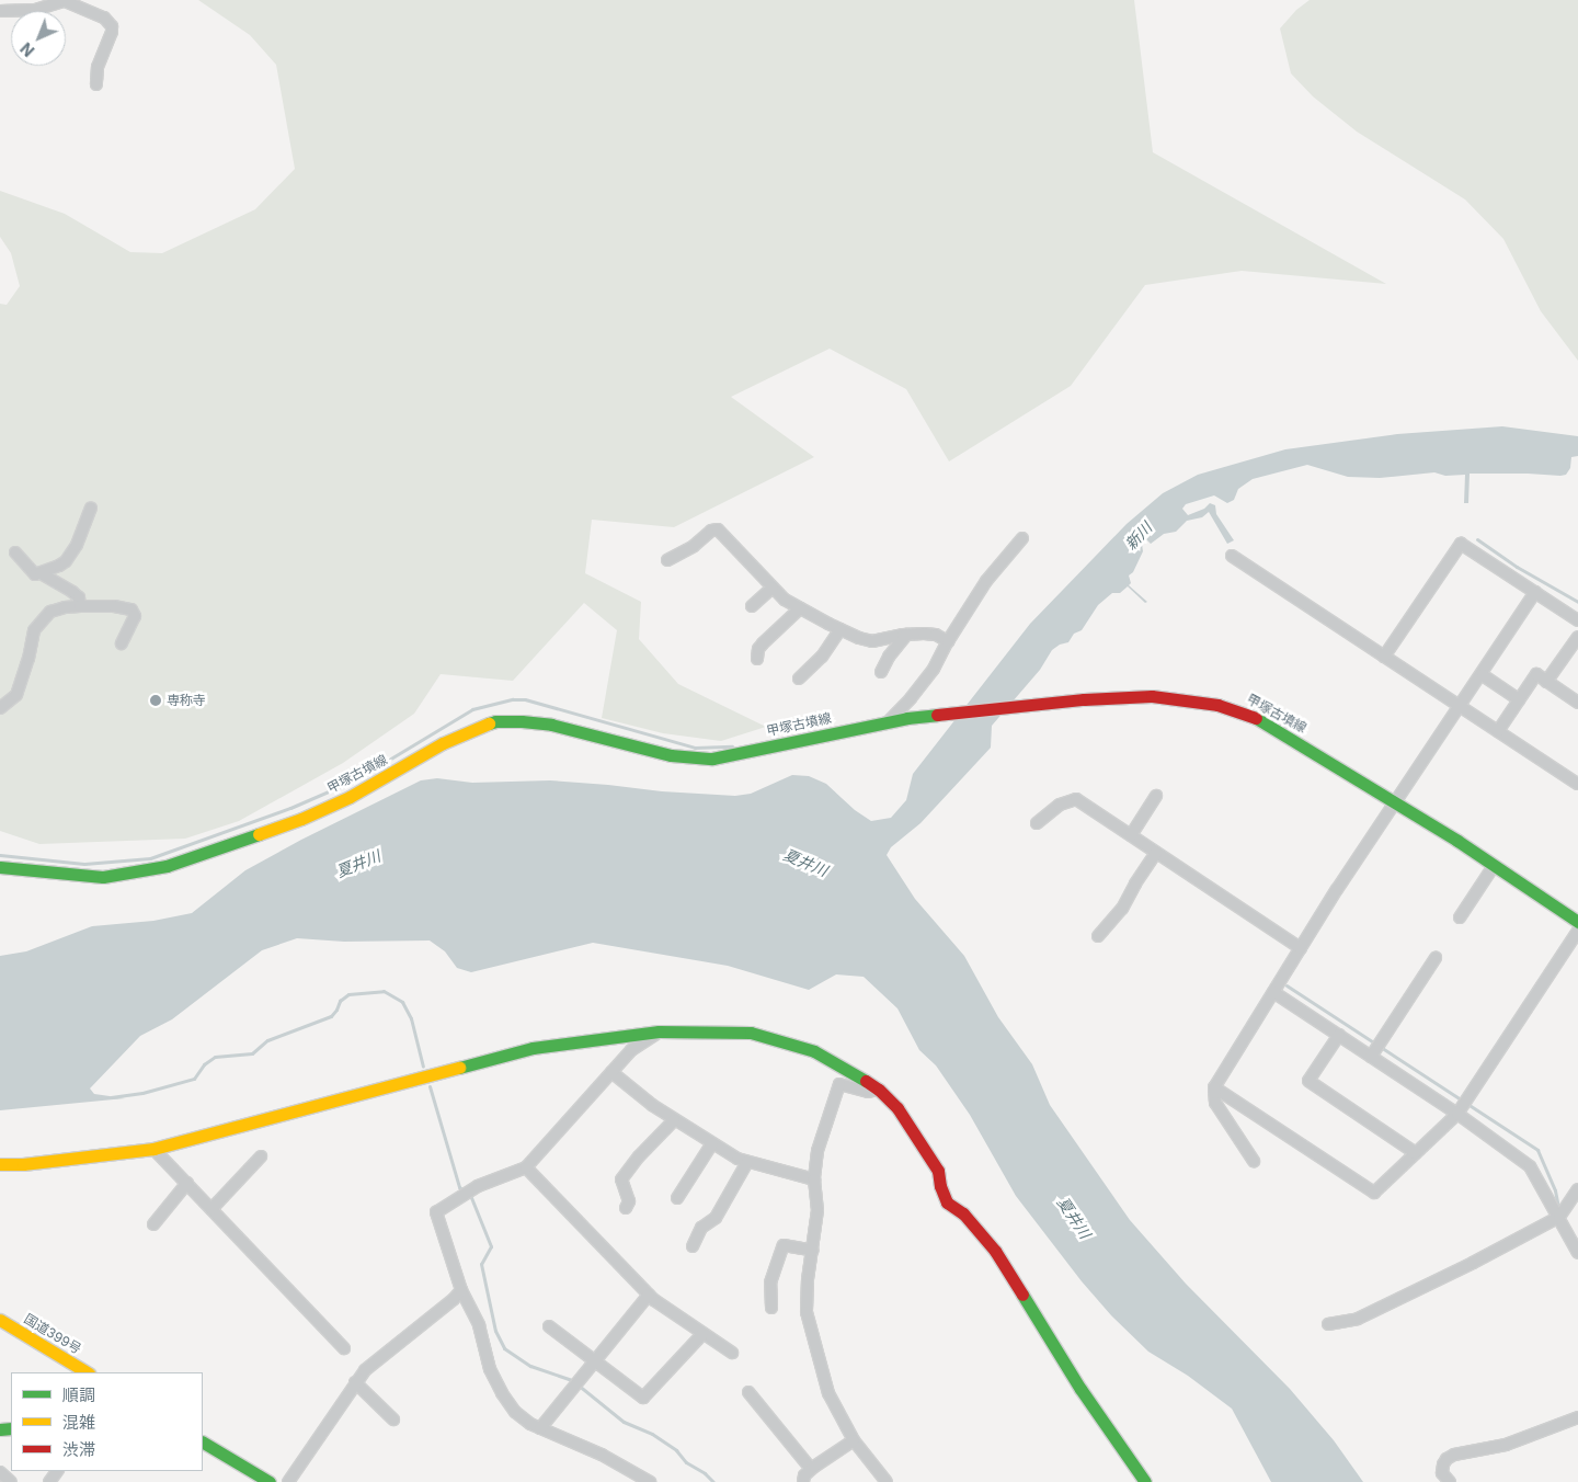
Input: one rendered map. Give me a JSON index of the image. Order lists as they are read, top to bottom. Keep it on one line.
{"streets":{"main road":["甲塚古墳線","国道399号"]},"water":["新川","夏井川"],"places":["専称寺"],"legend":["順調","混雑","渋滞"],"north":"bottom left"}
